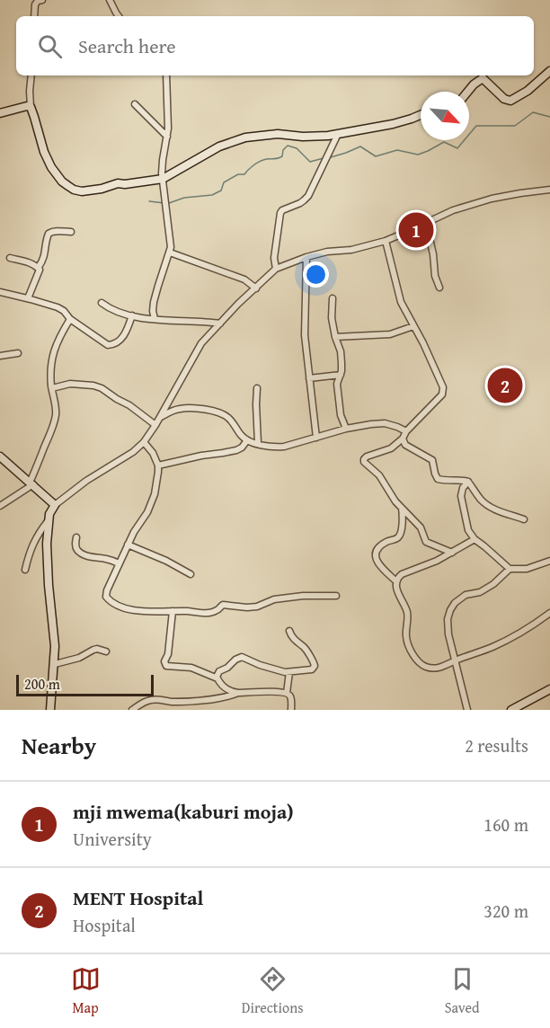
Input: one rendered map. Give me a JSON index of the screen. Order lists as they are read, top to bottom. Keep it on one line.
{"scale_bar":"200 m","north":"bottom right","page":{"search":"Search here","pins":["1","2"],"scale":"200 m","heading":["Nearby","2 results"],"list":[{"mark":"1","name":"mji mwema(kaburi moja)","note":"University","value":"160 m"},{"mark":"2","name":"MENT Hospital","note":"Hospital","value":"320 m"}],"nav":["Map","Directions","Saved"]}}
